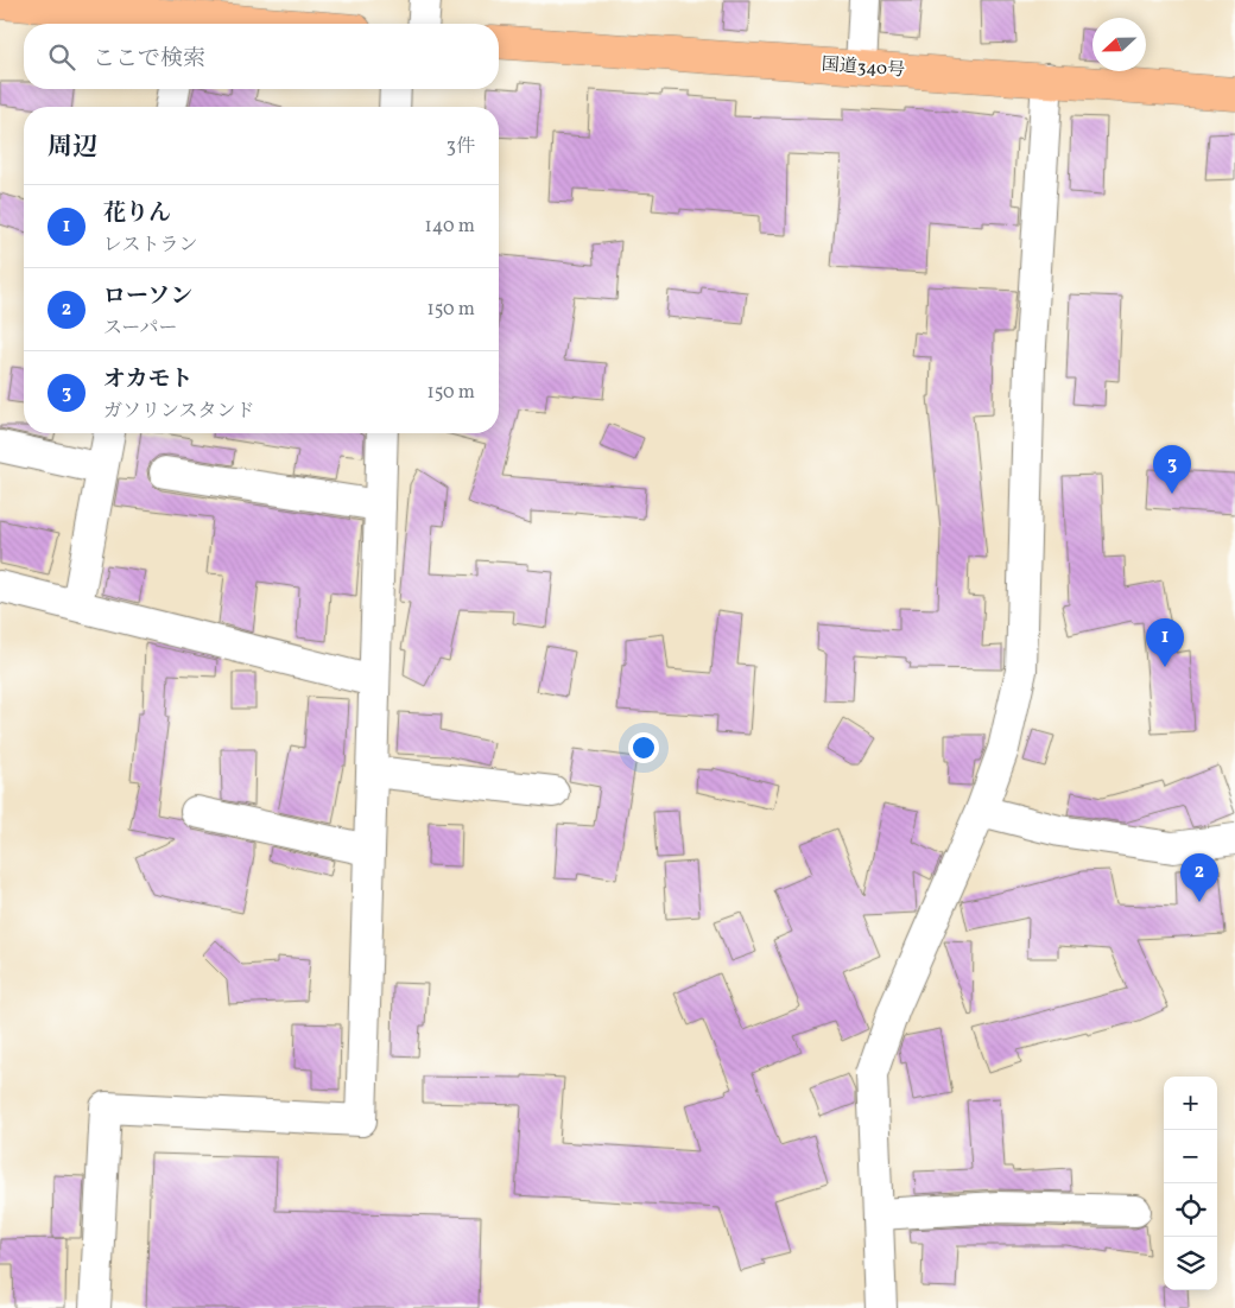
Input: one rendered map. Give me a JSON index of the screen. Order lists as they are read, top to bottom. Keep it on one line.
{"streets":{"highway":["国道340号"]},"north":"left","page":{"search":"ここで検索","heading":["周辺","3件"],"list":[{"mark":"1","name":"花りん","note":"レストラン","value":"140 m"},{"mark":"2","name":"ローソン","note":"スーパー","value":"150 m"},{"mark":"3","name":"オカモト","note":"ガソリンスタンド","value":"150 m"}],"pins":["3","1","2"],"map_buttons":["+","−"]}}
